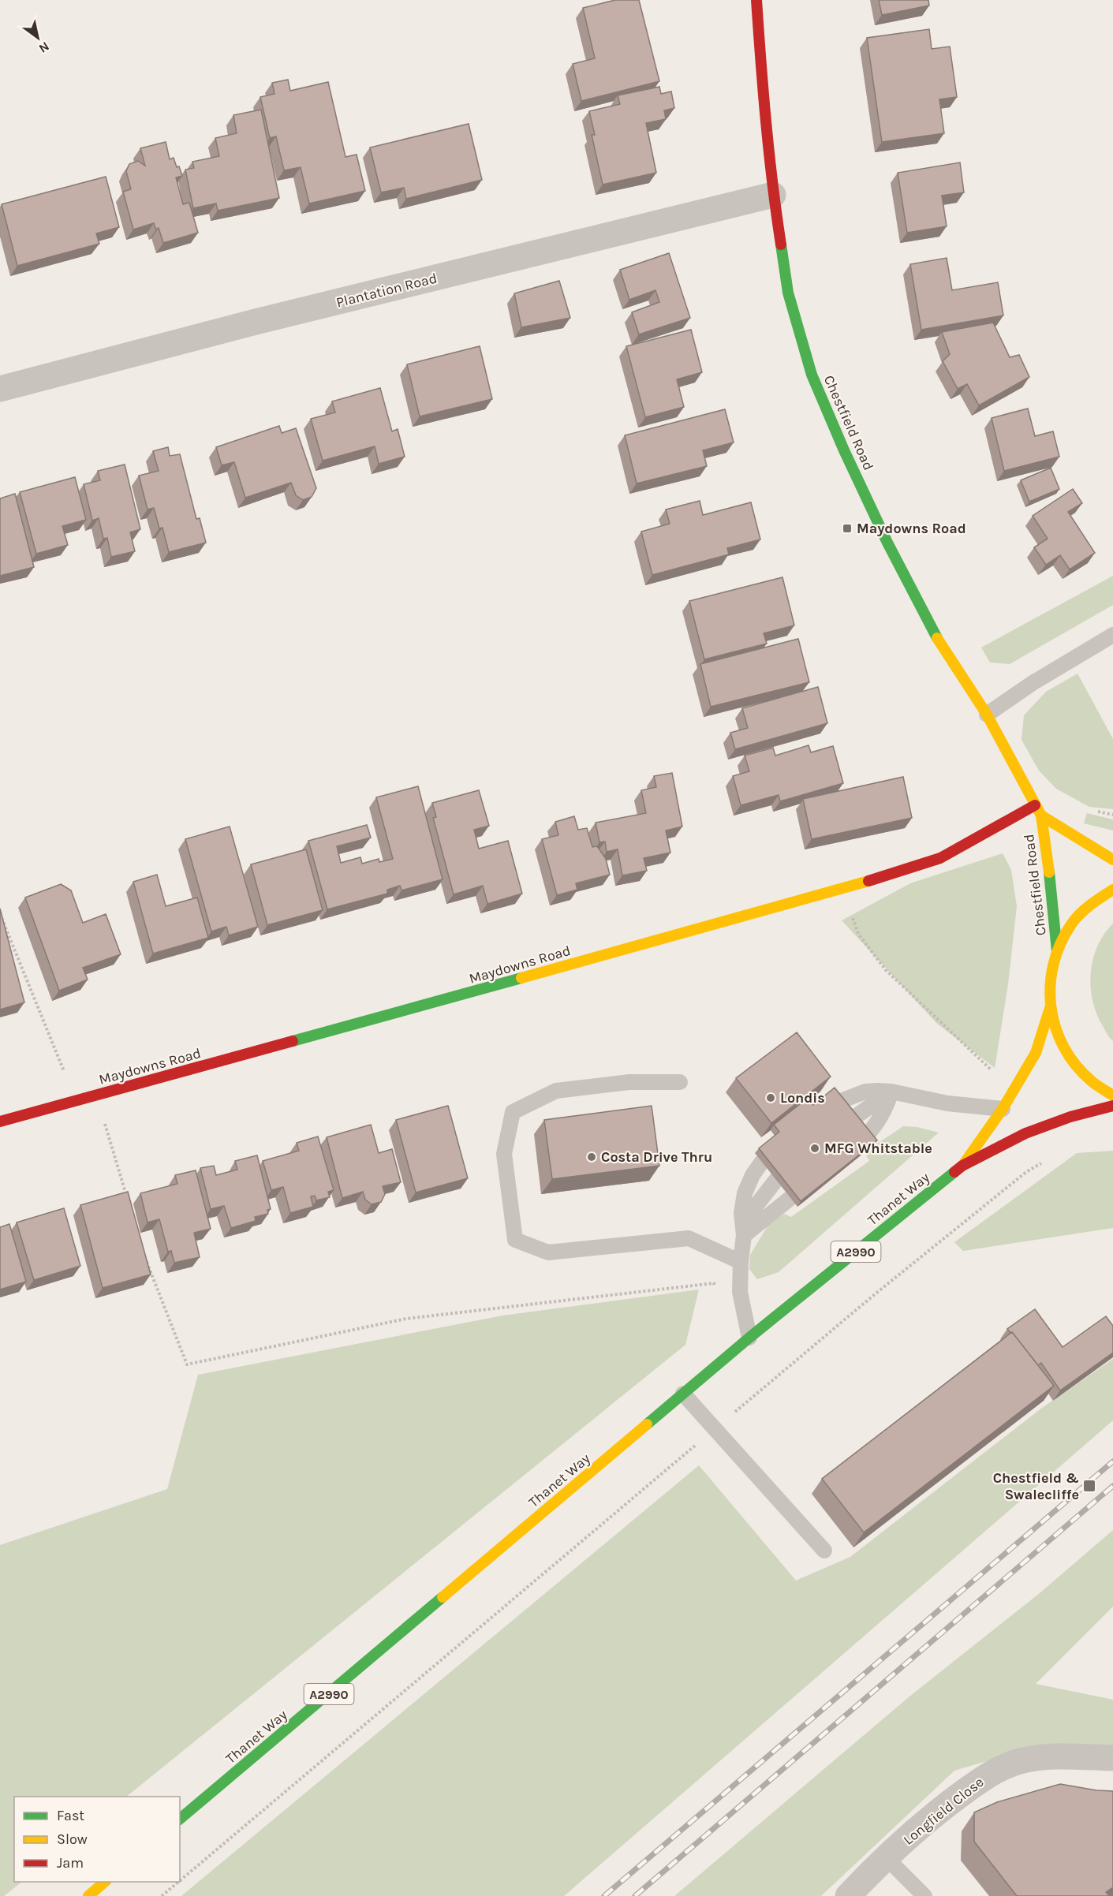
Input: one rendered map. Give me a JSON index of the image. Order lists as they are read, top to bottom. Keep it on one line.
{"streets":{"street":["Plantation Road","Chestfield Road","Maydowns Road","Thanet Way","A2990","Longfield Close"]},"crossings":[["Plantation Road","Chestfield Road"],["Chestfield Road","Maydowns Road"]],"places":{"transit":["Maydowns Road","Chestfield & Swalecliffe"],"other":["Londis","MFG Whitstable","Costa Drive Thru"]},"legend":["Fast","Slow","Jam"],"north":"bottom right"}
